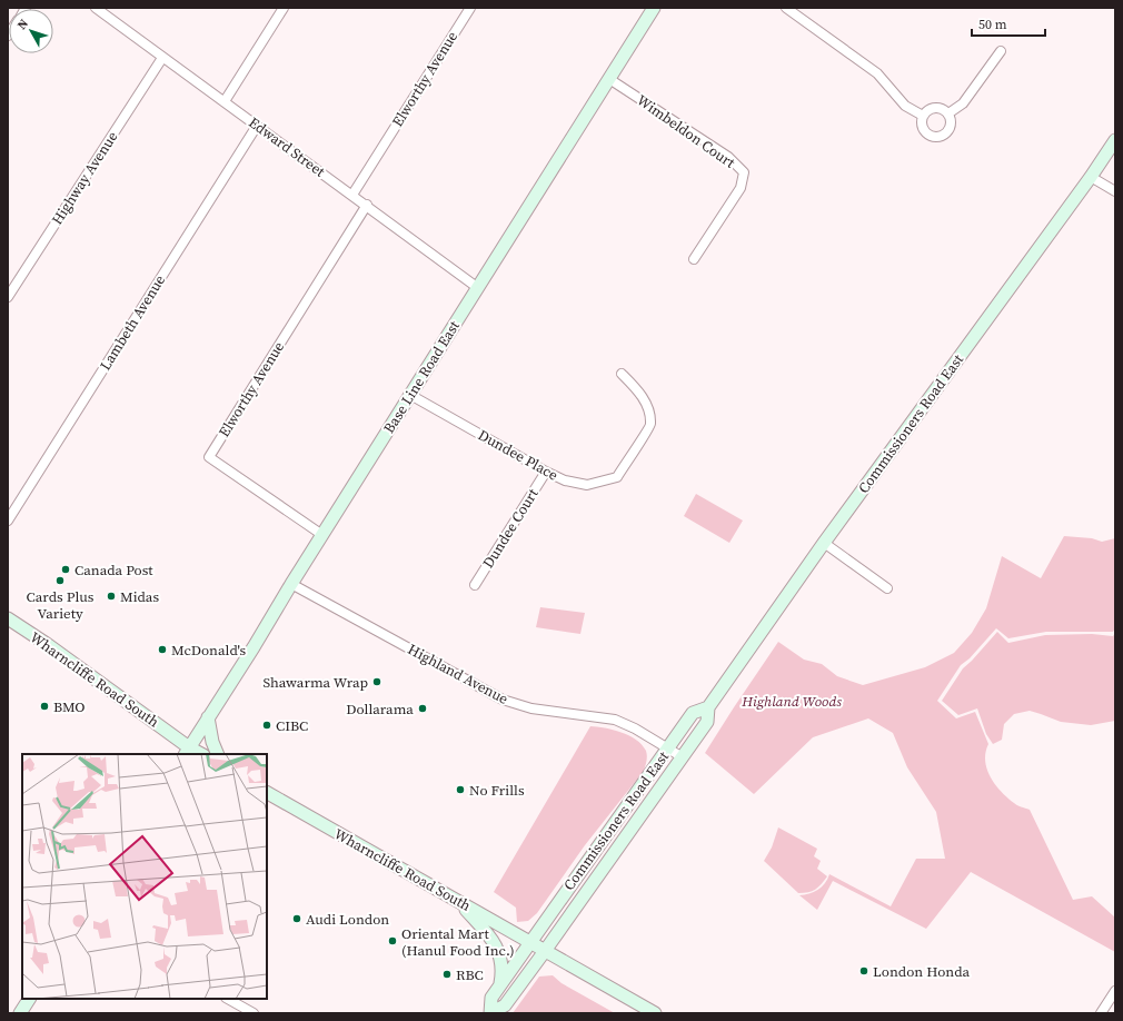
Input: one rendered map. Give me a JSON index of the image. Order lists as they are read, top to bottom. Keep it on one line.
{"streets":{"main road":["Base Line Road East","Commissioners Road East","Wharncliffe Road South"],"street":["Elworthy Avenue","Wimbeldon Court","Edward Street","Highway Avenue","Lambeth Avenue","Dundee Place","Dundee Court","Highland Avenue"]},"crossings":[["Elworthy Avenue","Edward Street"],["Elworthy Avenue","Base Line Road East"],["Wimbeldon Court","Base Line Road East"],["Edward Street","Highway Avenue"],["Edward Street","Lambeth Avenue"],["Edward Street","Base Line Road East"],["Base Line Road East","Dundee Place"],["Base Line Road East","Highland Avenue"],["Base Line Road East","Wharncliffe Road South"],["Commissioners Road East","Highland Avenue"],["Commissioners Road East","Wharncliffe Road South"],["Dundee Place","Dundee Court"]],"parks":["Highland Woods"],"places":["Canada Post","Cards Plus Variety","Midas","McDonald's","Shawarma Wrap","BMO","Dollarama","CIBC","No Frills","Audi London","Oriental Mart (Hanul Food Inc.)","London Honda","RBC"],"scale_bar":"50 m","north":"top left"}
